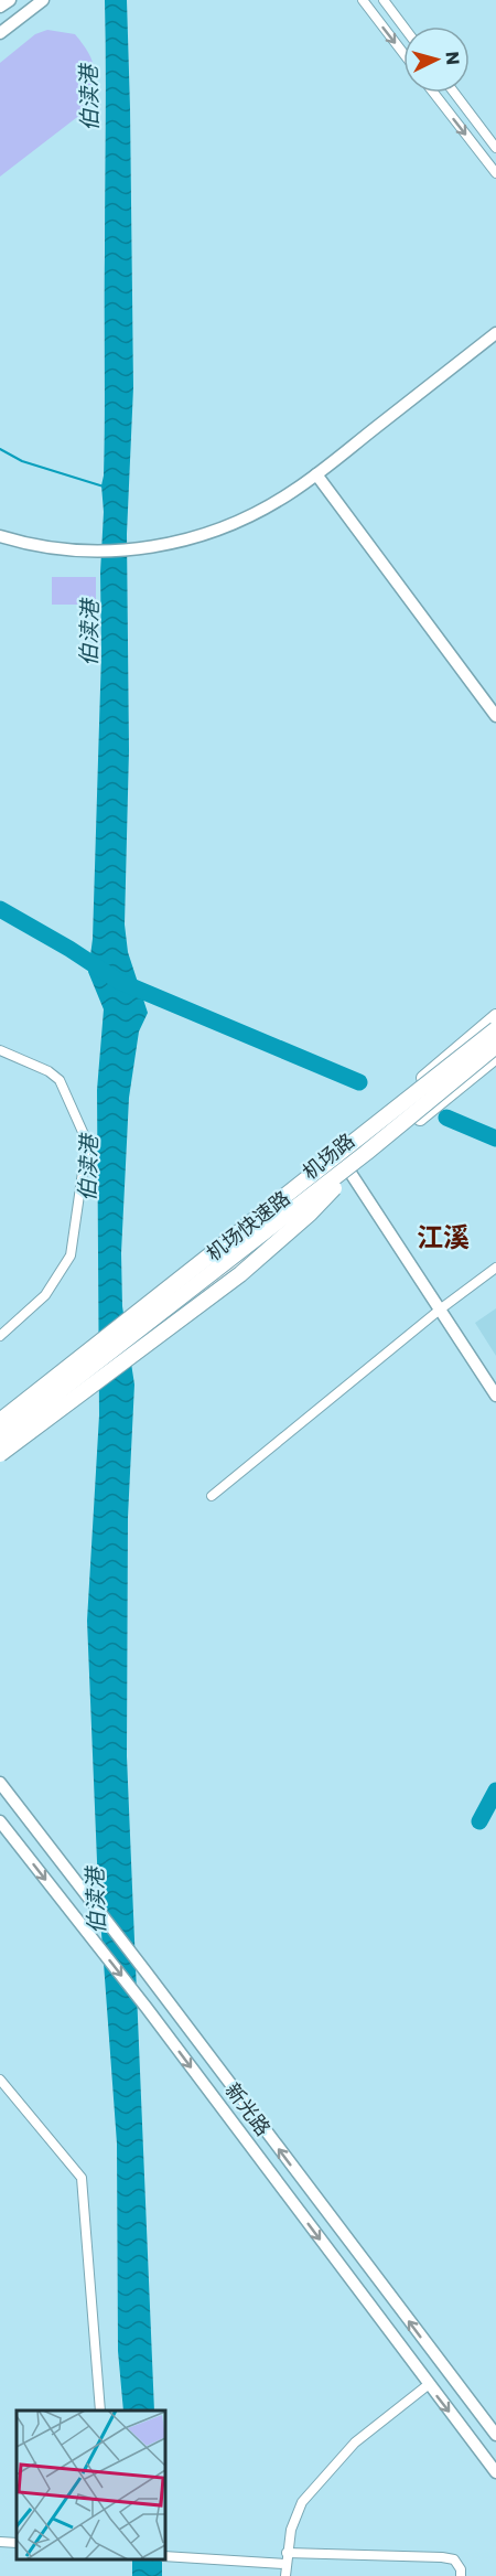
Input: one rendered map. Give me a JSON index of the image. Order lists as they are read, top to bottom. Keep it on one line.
{"streets":{"highway":["机场快速路"],"main road":["机场路","新光路"]},"districts":["江溪"],"water":["伯渎港"],"north":"right"}
